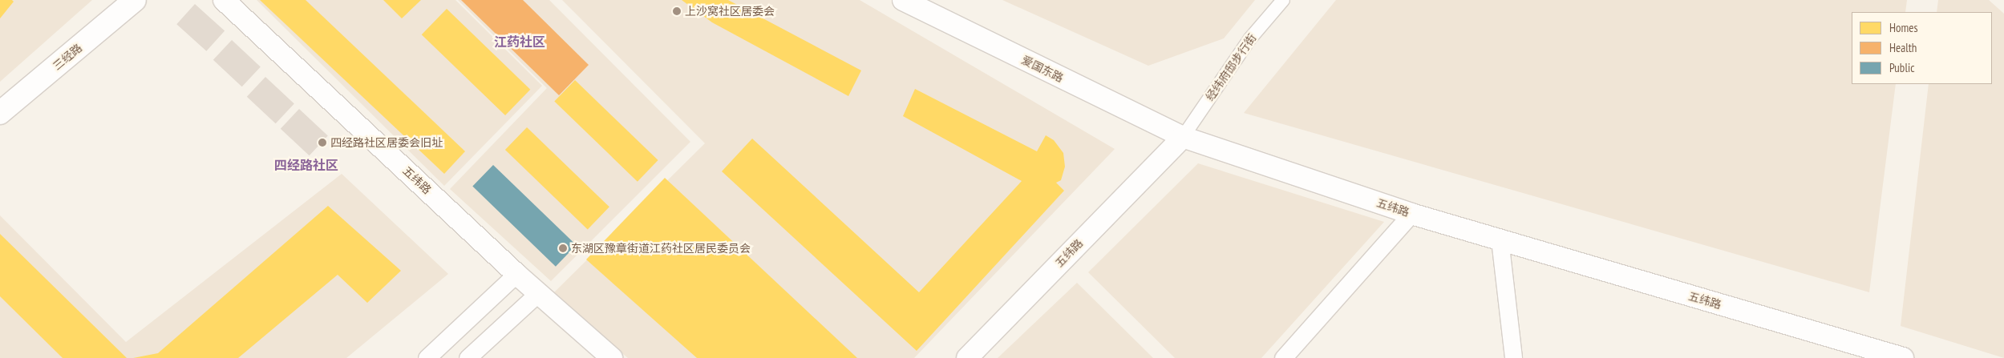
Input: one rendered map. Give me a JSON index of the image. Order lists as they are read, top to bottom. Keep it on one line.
{"streets":{"main road":["三经路"],"street":["经纬府邸步行街","爱国东路","五纬路"]},"crossings":[["经纬府邸步行街","爱国东路"],["经纬府邸步行街","五纬路"],["爱国东路","五纬路"]],"districts":["江药社区","四经路社区"],"places":["上沙窝社区居委会","四经路社区居委会旧址","东湖区豫章街道江药社区居民委员会"],"legend":["Homes","Health","Public"]}
